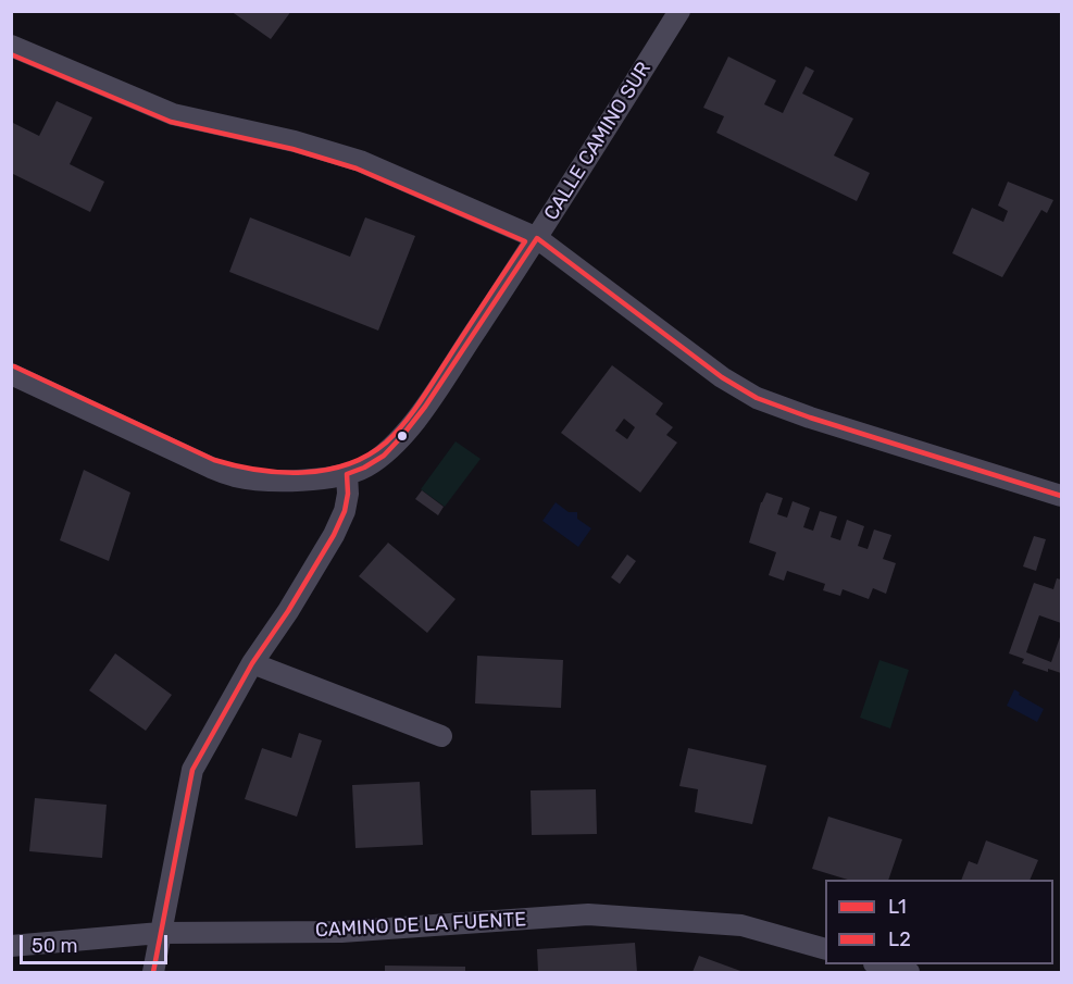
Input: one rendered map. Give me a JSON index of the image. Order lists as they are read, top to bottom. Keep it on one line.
{"streets":{"street":["CALLE CAMINO SUR","CAMINO DE LA FUENTE"]},"lines":["transit line L2","transit line L1"],"legend":["L1","L2"],"scale_bar":"50 m"}
